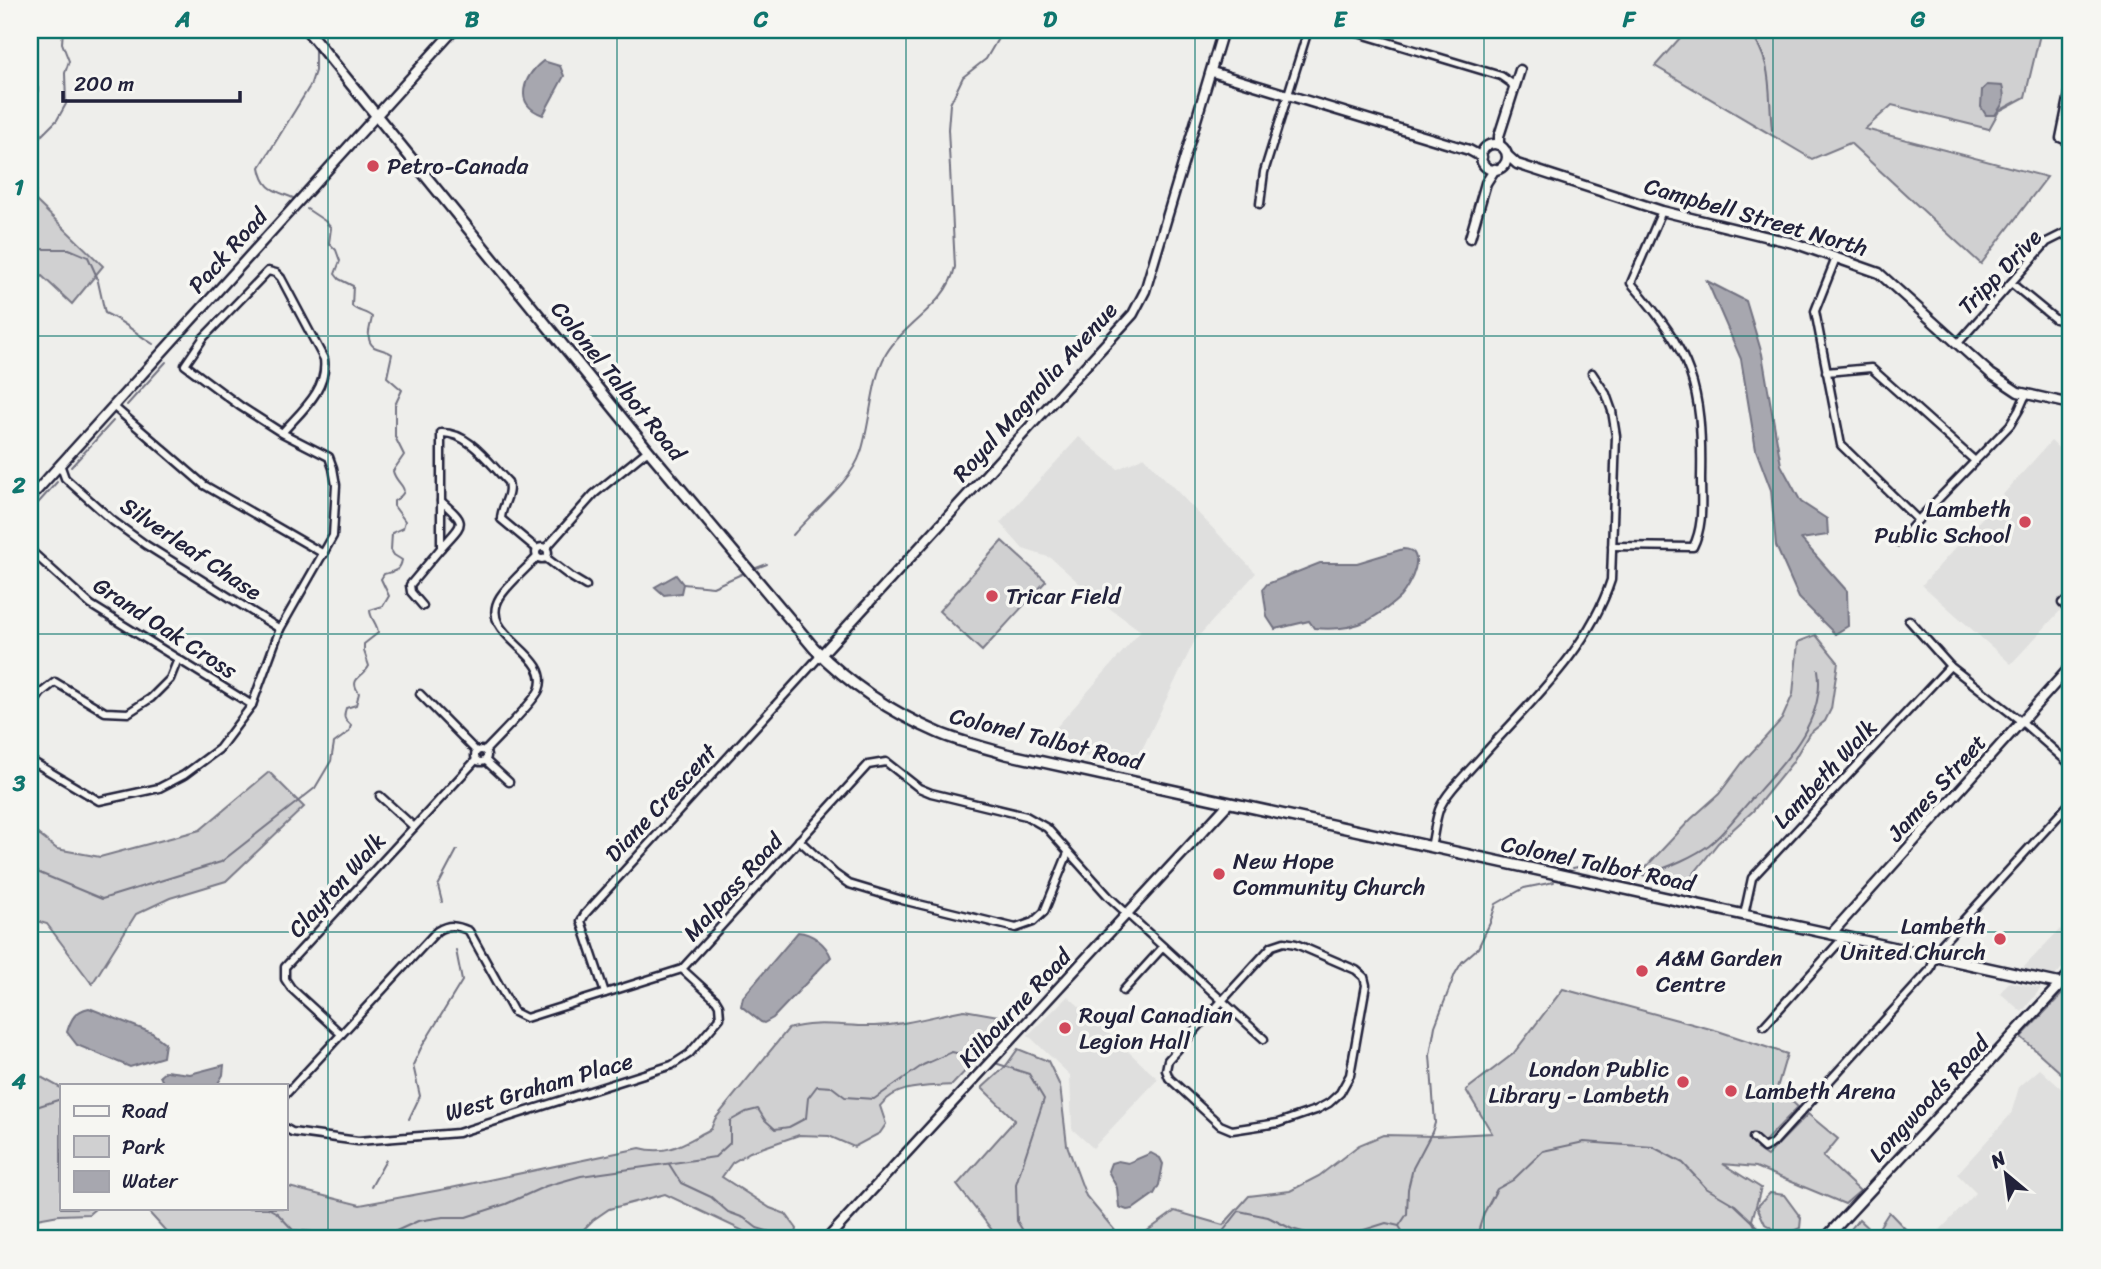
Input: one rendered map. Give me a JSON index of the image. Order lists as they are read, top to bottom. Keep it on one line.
{"streets":{"main road":["Colonel Talbot Road","Longwoods Road"],"street":["Campbell Street North","Pack Road","Tripp Drive","Royal Magnolia Avenue","Silverleaf Chase","Grand Oak Cross","Lambeth Walk","James Street","Diane Crescent","Clayton Walk","Malpass Road","Kilbourne Road","West Graham Place"]},"crossings":[["Campbell Street North","Tripp Drive"],["Pack Road","Colonel Talbot Road"],["Pack Road","Silverleaf Chase"],["Colonel Talbot Road","Royal Magnolia Avenue"],["Colonel Talbot Road","Lambeth Walk"],["Colonel Talbot Road","James Street"],["Colonel Talbot Road","Diane Crescent"],["Colonel Talbot Road","Kilbourne Road"],["Colonel Talbot Road","Longwoods Road"],["Royal Magnolia Avenue","Diane Crescent"],["Diane Crescent","Malpass Road"],["Clayton Walk","Malpass Road"],["Malpass Road","Kilbourne Road"],["Malpass Road","West Graham Place"]],"places":["Petro-Canada","Lambeth Public School","Tricar Field","New Hope Community Church","Lambeth United Church","A&M Garden Centre","Royal Canadian Legion Hall","London Public Library - Lambeth","Lambeth Arena"],"legend":["Road","Park","Water"],"scale_bar":"200 m","north":"top left","grid":{"columns":["A","B","C","D","E","F","G"],"rows":["1","2","3","4"]}}
